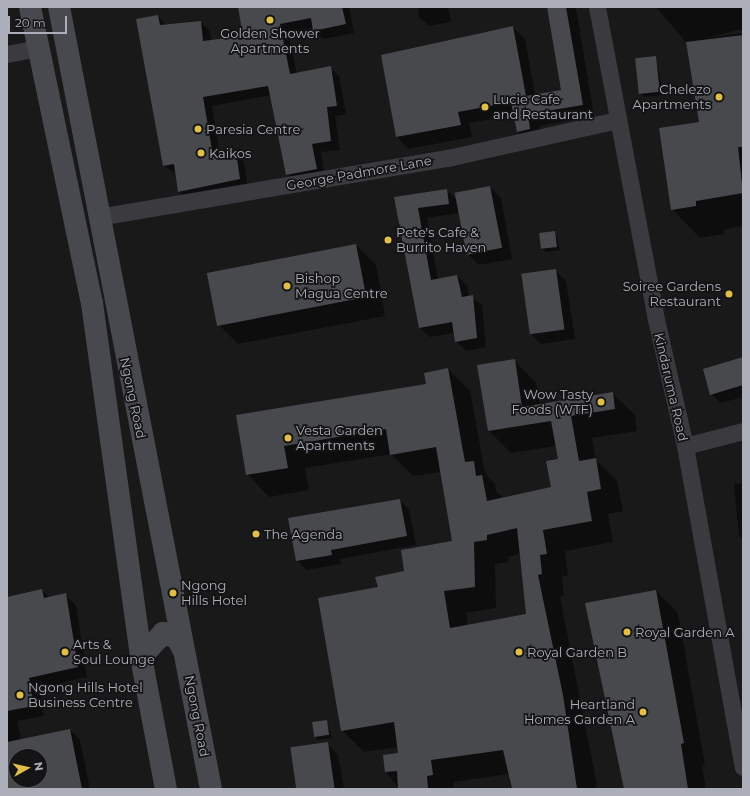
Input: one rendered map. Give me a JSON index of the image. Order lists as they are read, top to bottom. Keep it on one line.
{"streets":{"main road":["Ngong Road"],"street":["George Padmore Lane","Kindaruma Road"]},"crossings":[["George Padmore Lane","Kindaruma Road"],["George Padmore Lane","Ngong Road"]],"places":["Golden Shower Apartments","Chelezo Apartments","Lucie Cafe and Restaurant","Paresia Centre","Kaikos","Pete's Cafe & Burrito Haven","Bishop Magua Centre","Soiree Gardens Restaurant","Wow Tasty Foods (WTF)","Vesta Garden Apartments","The Agenda","Ngong Hills Hotel","Royal Garden A","Arts & Soul Lounge","Royal Garden B","Ngong Hills Hotel Business Centre","Heartland Homes Garden A"],"scale_bar":"20 m","north":"right"}
